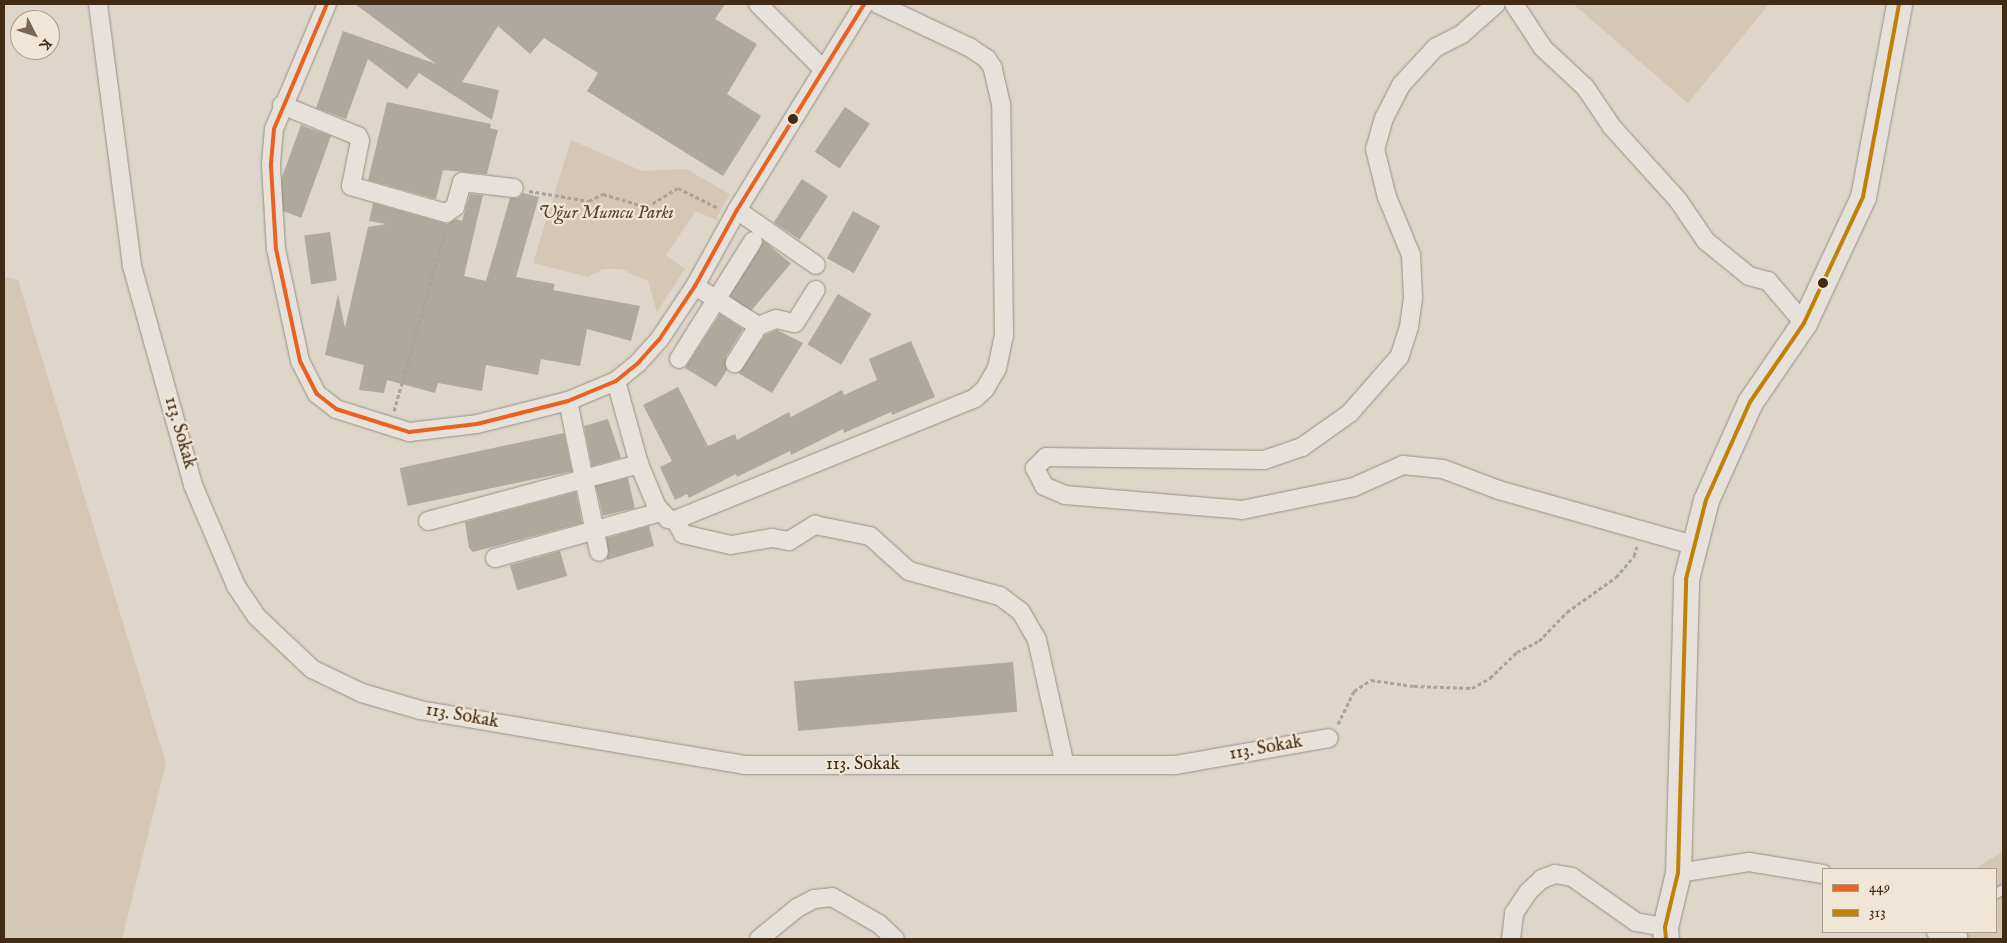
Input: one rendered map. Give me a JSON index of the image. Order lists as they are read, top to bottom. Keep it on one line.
{"streets":{"street":["113. Sokak"]},"parks":["Uğur Mumcu Parkı"],"lines":["transit line 449","transit line 313"],"legend":["449","313"],"north":"bottom right"}
